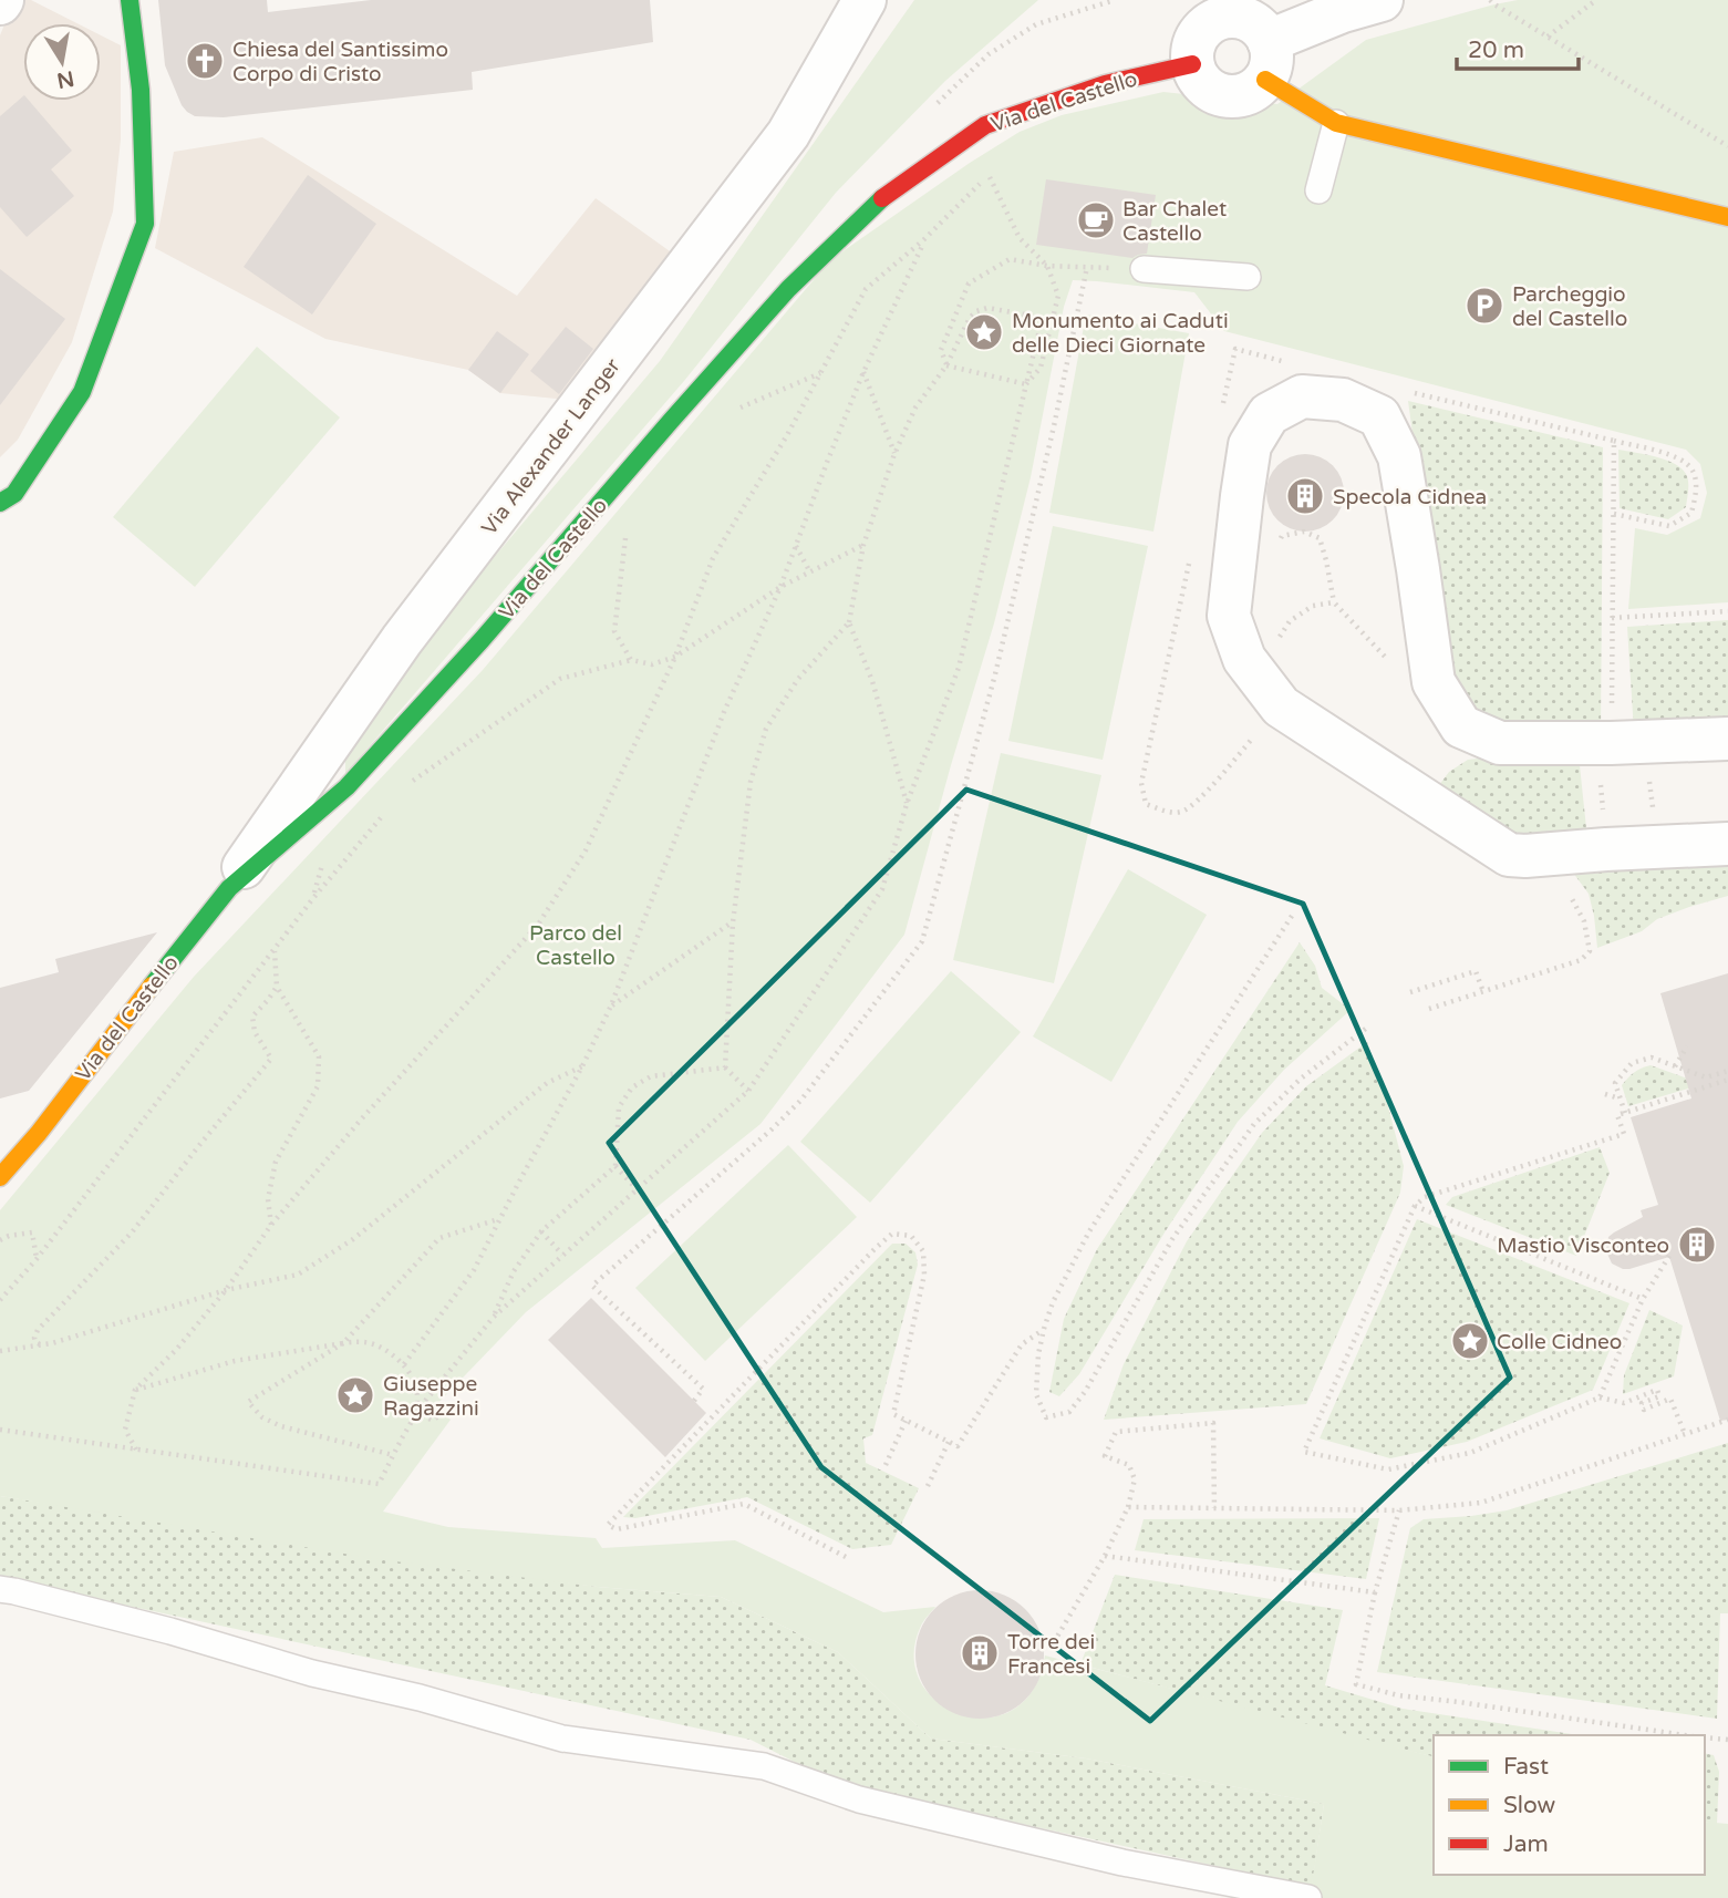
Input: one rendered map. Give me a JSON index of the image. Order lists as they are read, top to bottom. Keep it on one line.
{"streets":{"street":["Via del Castello","Via Alexander Langer"]},"crossings":[["Via del Castello","Via Alexander Langer"]],"parks":["Parco del Castello"],"places":{"church":["Chiesa del Santissimo Corpo di Cristo"],"cafe":["Bar Chalet Castello"],"parking":["Parcheggio del Castello"],"place":["Monumento ai Caduti delle Dieci Giornate","Colle Cidneo","Giuseppe Ragazzini"],"building":["Specola Cidnea","Mastio Visconteo","Torre dei Francesi"]},"legend":["Fast","Slow","Jam"],"scale_bar":"20 m","north":"bottom"}
